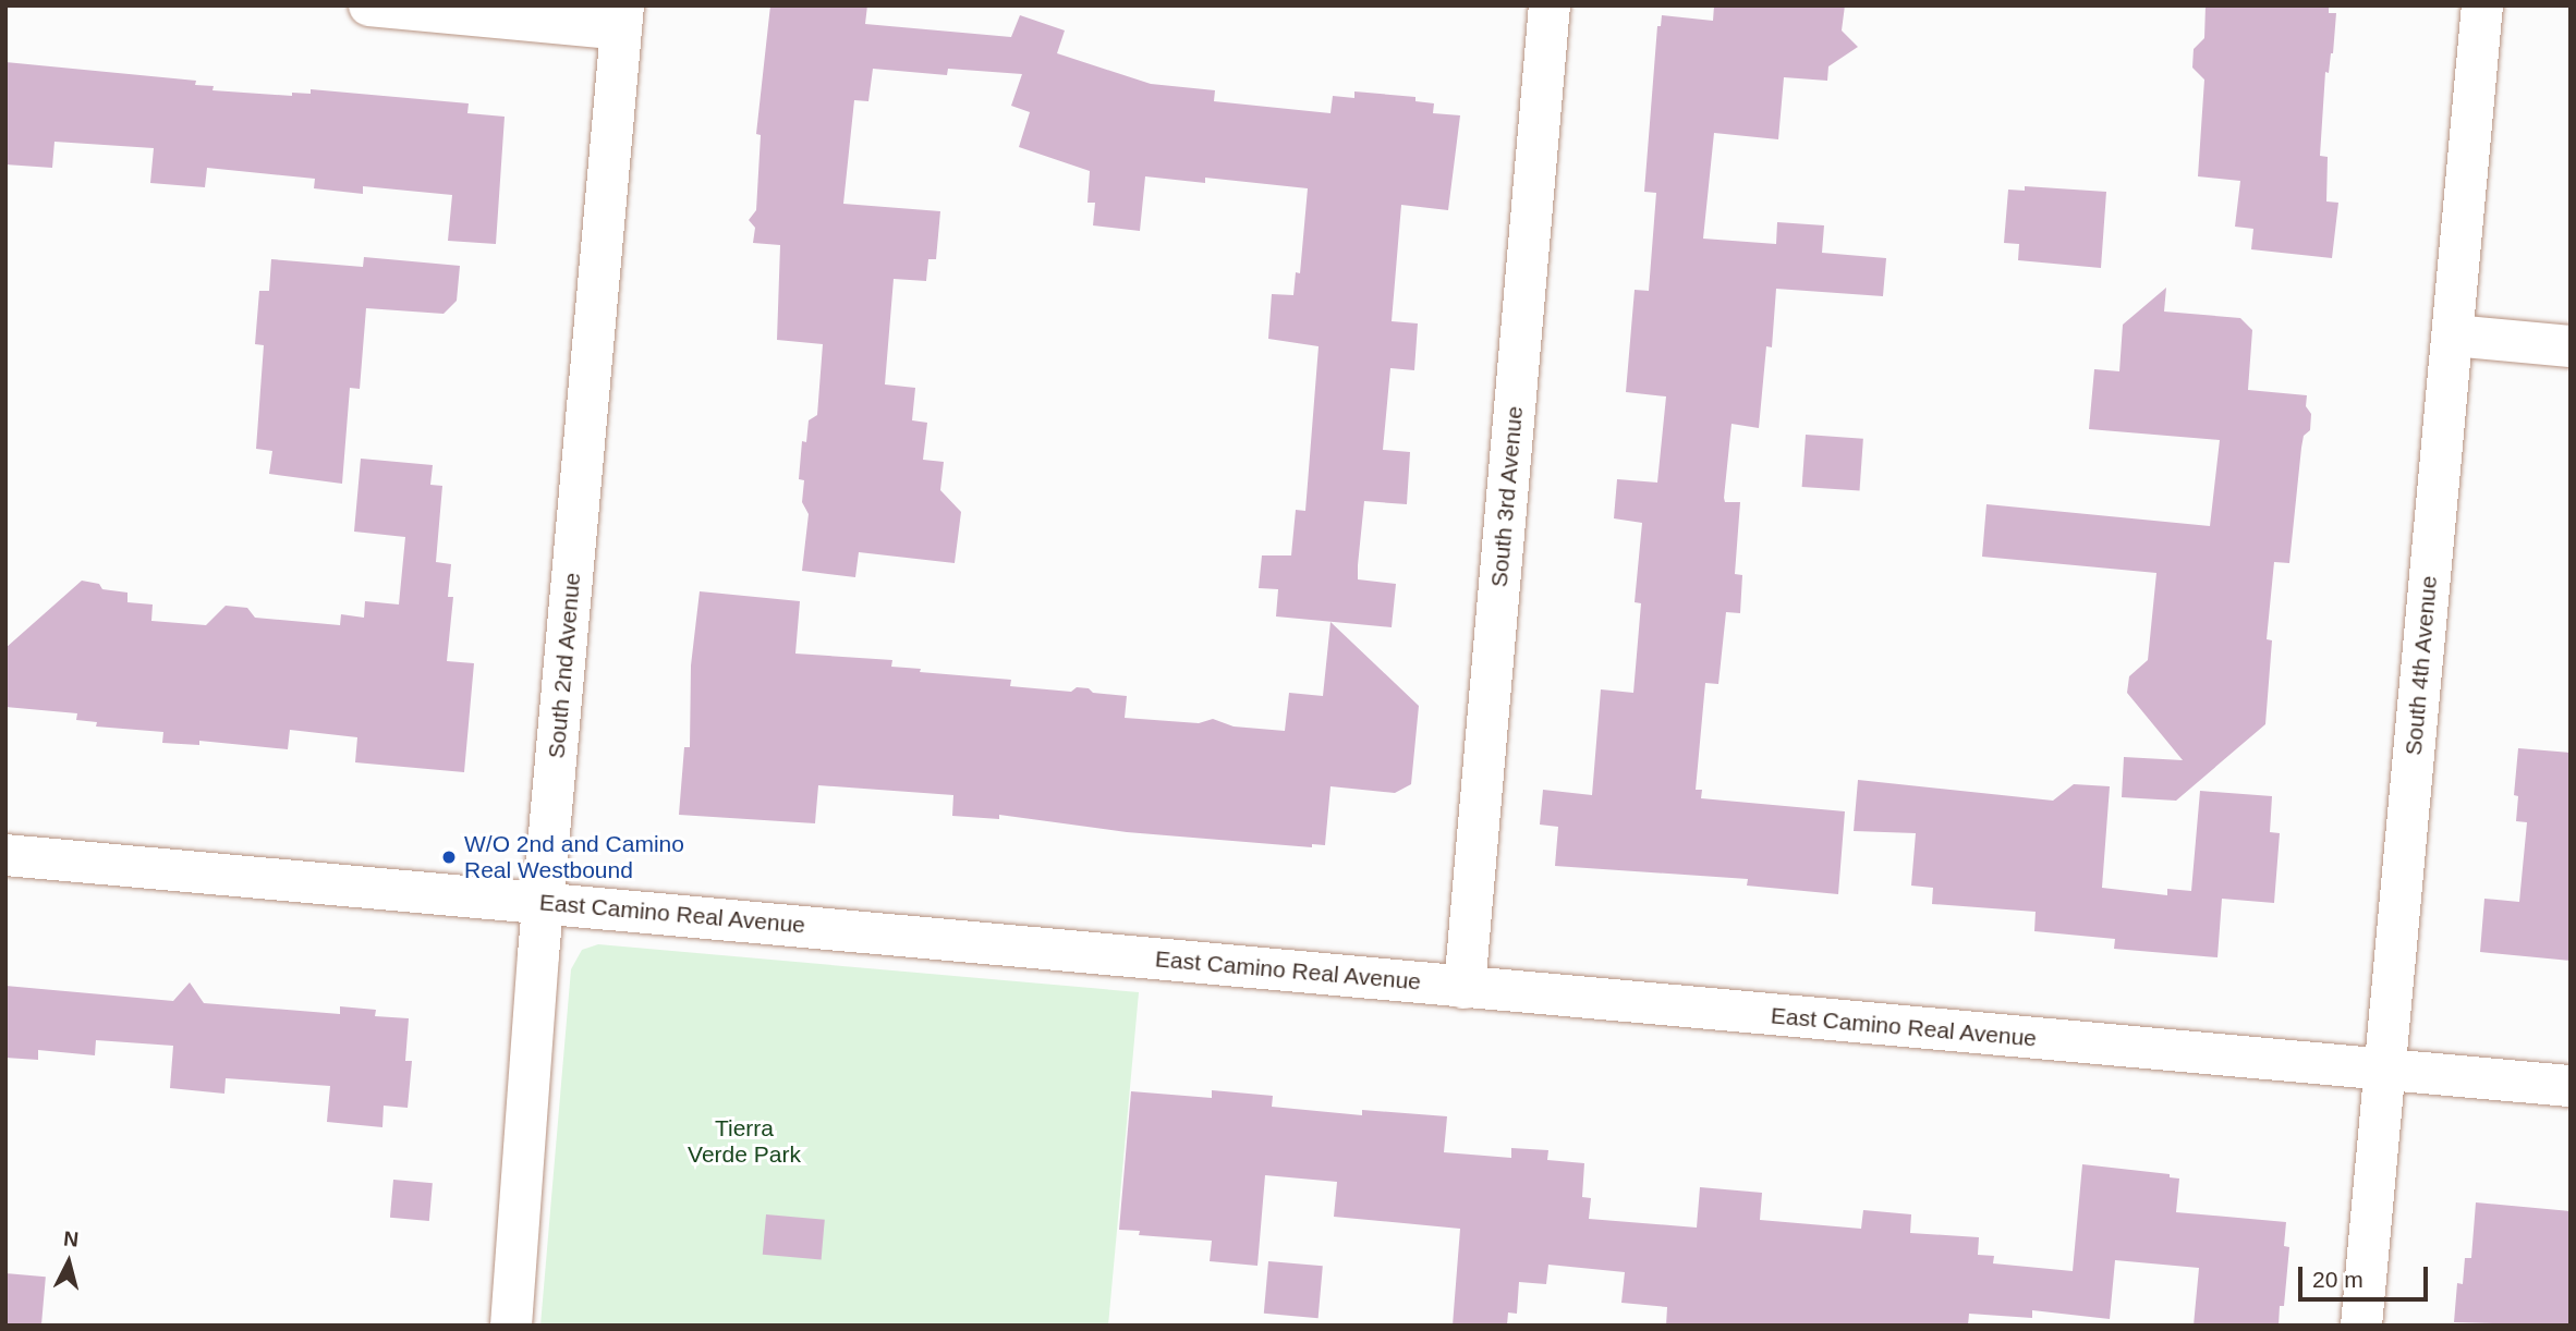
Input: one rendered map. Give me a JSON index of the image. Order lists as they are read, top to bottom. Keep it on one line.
{"streets":{"street":["South 3rd Avenue","South 2nd Avenue","South 4th Avenue","East Camino Real Avenue"]},"crossings":[["South 3rd Avenue","East Camino Real Avenue"],["South 2nd Avenue","East Camino Real Avenue"],["South 4th Avenue","East Camino Real Avenue"]],"parks":["Tierra Verde Park"],"places":["W/O 2nd and Camino Real Westbound"],"scale_bar":"20 m","north":"top"}
